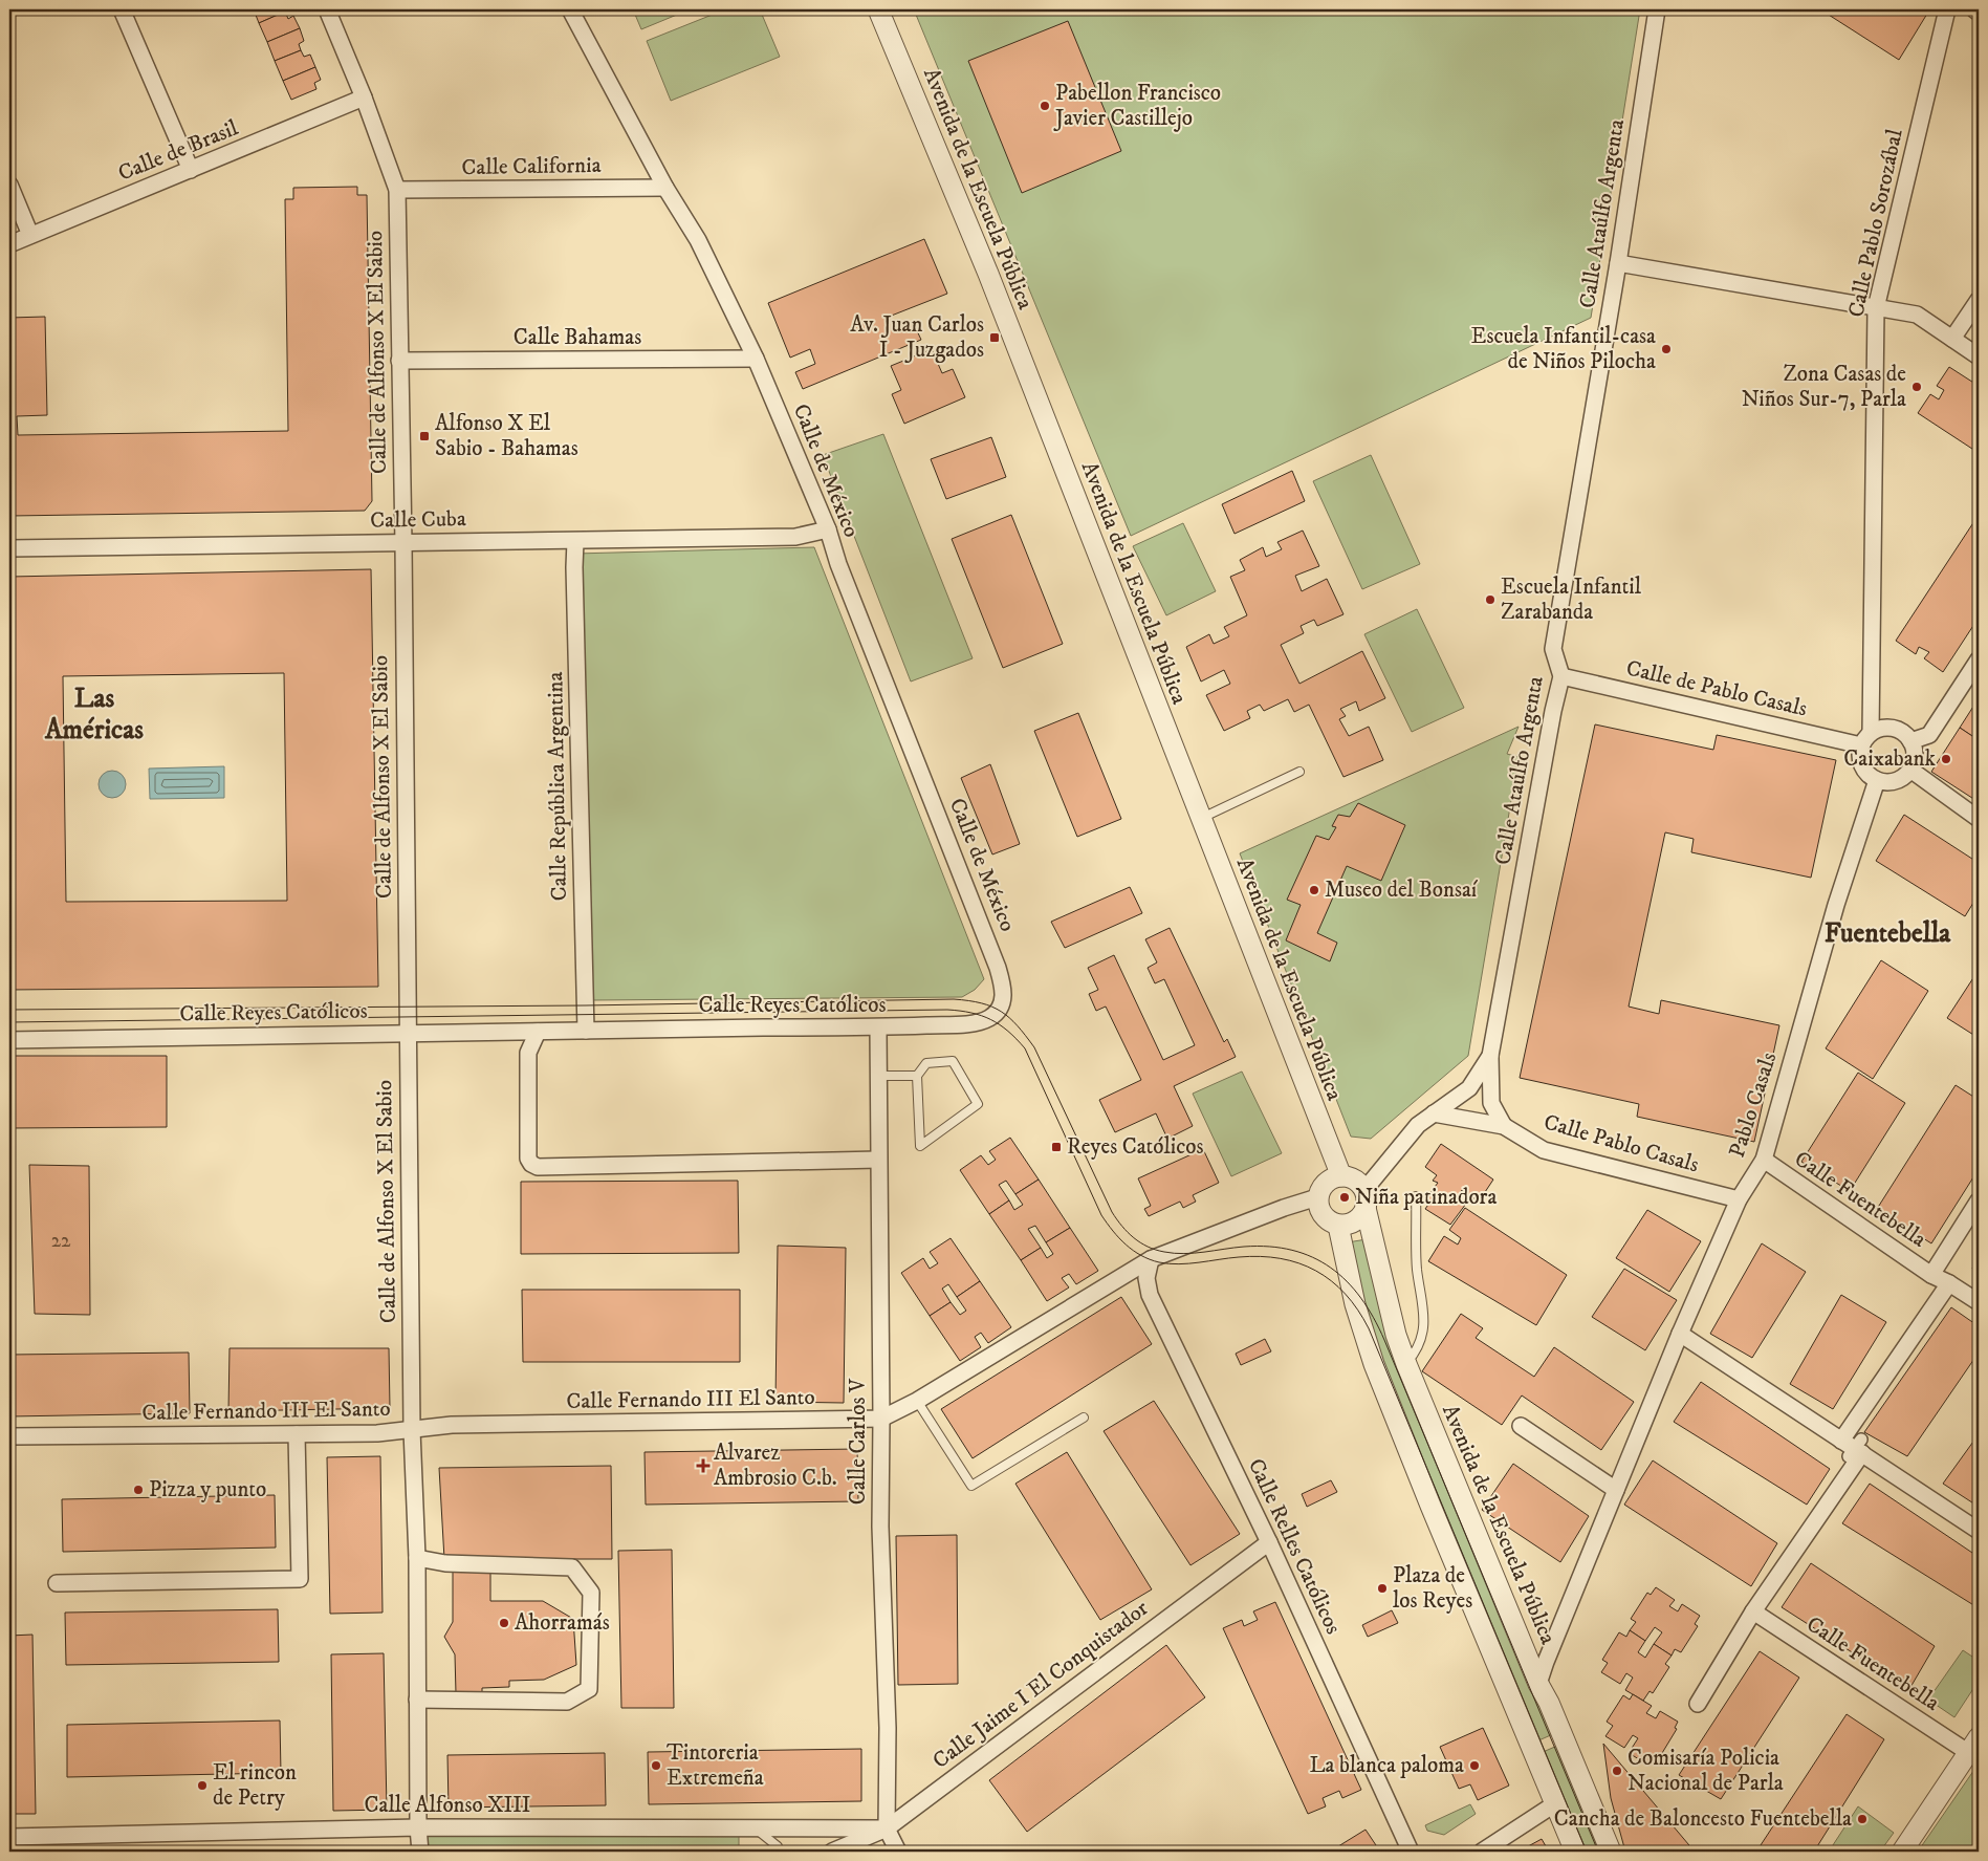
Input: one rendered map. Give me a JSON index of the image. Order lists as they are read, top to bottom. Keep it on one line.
{"streets":{"street":["Calle de Brasil","Calle California","Avenida de la Escuela Pública","Calle Ataúlfo Argenta","Calle Pablo Sorozábal","Calle Bahamas","Calle de Alfonso X El Sabio","Calle de México","Calle Cuba","Calle de Pablo Casals","Calle República Argentina","Calle Reyes Católicos","Pablo Casals","Calle Pablo Casals","Calle Fuentebella","Calle Fernando III El Santo","Calle Carlos V","Calle Relles Católicos","Calle Jaime I El Conquistador","Calle Alfonso XIII"]},"crossings":[["Calle de Brasil","Calle de Alfonso X El Sabio"],["Calle California","Calle de Alfonso X El Sabio"],["Calle California","Calle de México"],["Avenida de la Escuela Pública","Pablo Casals"],["Avenida de la Escuela Pública","Calle Fernando III El Santo"],["Calle Ataúlfo Argenta","Calle de Pablo Casals"],["Calle Ataúlfo Argenta","Calle Pablo Casals"],["Calle Pablo Sorozábal","Calle de Pablo Casals"],["Calle Pablo Sorozábal","Pablo Casals"],["Calle Bahamas","Calle de Alfonso X El Sabio"],["Calle Bahamas","Calle de México"],["Calle de Alfonso X El Sabio","Calle Cuba"],["Calle de Alfonso X El Sabio","Calle Reyes Católicos"],["Calle de Alfonso X El Sabio","Calle Fernando III El Santo"],["Calle de Alfonso X El Sabio","Calle Alfonso XIII"],["Calle de México","Calle Cuba"],["Calle de México","Calle Reyes Católicos"],["Calle Cuba","Calle República Argentina"],["Calle de Pablo Casals","Pablo Casals"],["Calle República Argentina","Calle Reyes Católicos"],["Calle Reyes Católicos","Calle Carlos V"],["Pablo Casals","Calle Pablo Casals"],["Pablo Casals","Calle Fuentebella"],["Calle Fernando III El Santo","Calle Carlos V"],["Calle Fernando III El Santo","Calle Relles Católicos"],["Calle Carlos V","Calle Jaime I El Conquistador"],["Calle Carlos V","Calle Alfonso XIII"],["Calle Relles Católicos","Calle Jaime I El Conquistador"],["Calle Jaime I El Conquistador","Calle Alfonso XIII"]],"districts":["Las Américas","Fuentebella"],"places":{"other":["Pabellon Francisco Javier Castillejo","Escuela Infantil-casa de Niños Pilocha","Zona Casas de Niños Sur-7, Parla","Escuela Infantil Zarabanda","Caixabank","Museo del Bonsaí","Niña patinadora","Pizza y punto","Plaza de los Reyes","Ahorramás","Tintoreria Extremeña","La blanca paloma","Comisaría Policia Nacional de Parla","El rincon de Petry","Cancha de Baloncesto Fuentebella"],"transit":["Av. Juan Carlos I - Juzgados","Alfonso X El Sabio - Bahamas","Reyes Católicos"],"health":["Alvarez Ambrosio C.b."]},"house_numbers":["22"]}
